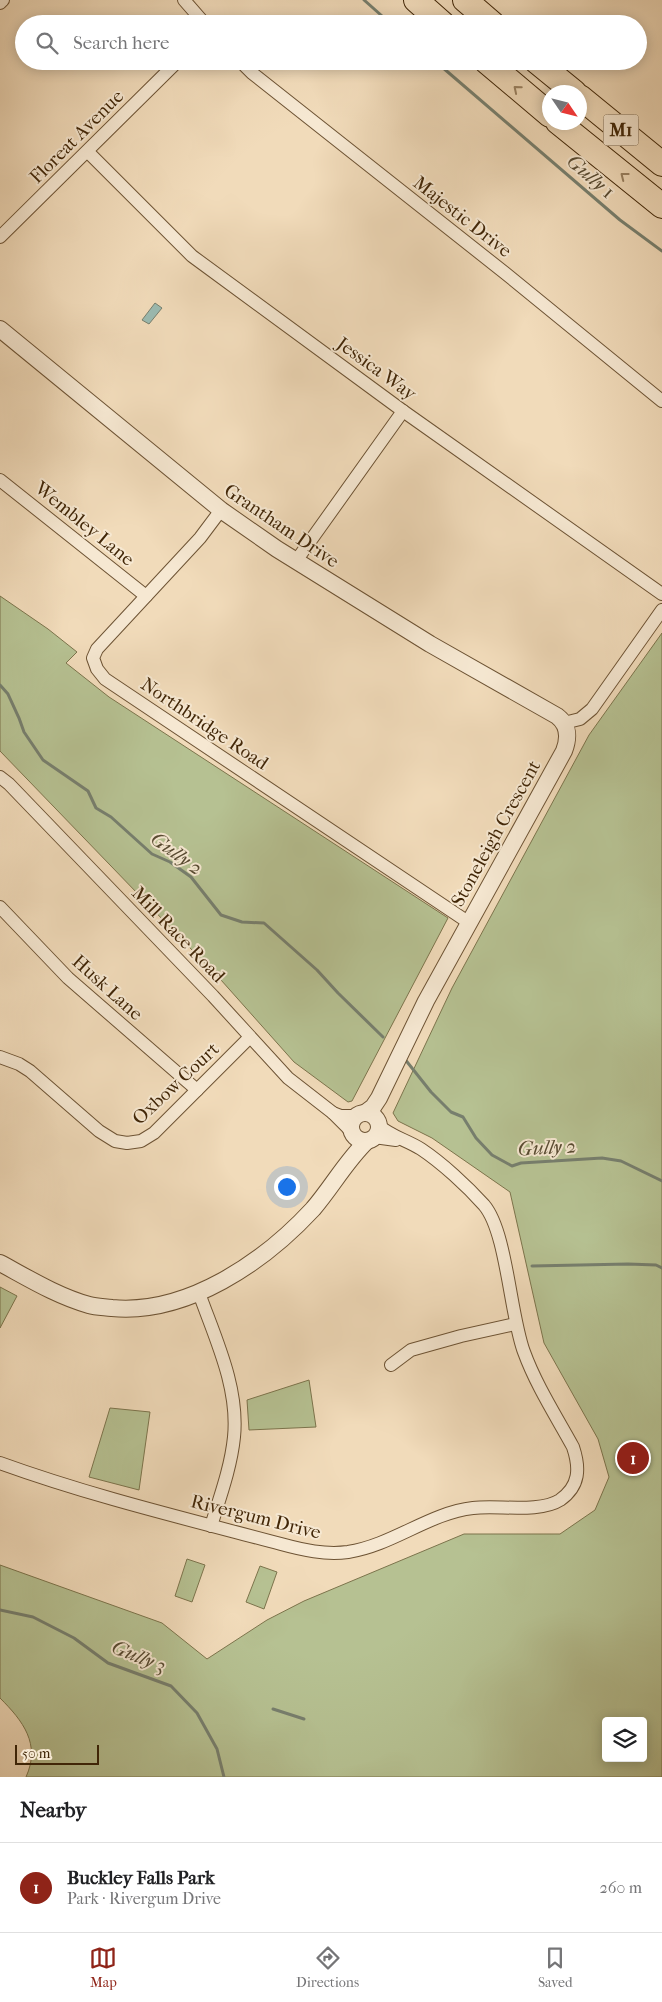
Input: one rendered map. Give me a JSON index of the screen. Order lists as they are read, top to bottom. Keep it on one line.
{"streets":{"highway":["M1"],"street":["Floreat Avenue","Majestic Drive","Jessica Way","Wembley Lane","Grantham Drive","Northbridge Road","Stoneleigh Crescent","Mill Race Road","Husk Lane","Oxbow Court","Rivergum Drive"]},"crossings":[["Floreat Avenue","Jessica Way"],["Wembley Lane","Northbridge Road"],["Grantham Drive","Northbridge Road"],["Grantham Drive","Stoneleigh Crescent"],["Northbridge Road","Stoneleigh Crescent"],["Stoneleigh Crescent","Mill Race Road"],["Stoneleigh Crescent","Rivergum Drive"],["Mill Race Road","Oxbow Court"],["Mill Race Road","Rivergum Drive"],["Husk Lane","Oxbow Court"]],"water":["Gully 1","Gully 2","Gully 3"],"scale_bar":"50 m","north":"bottom right","page":{"search":"Search here","pins":"1","scale":"50 m","heading":"Nearby","list":[{"mark":"1","name":"Buckley Falls Park","note":"Park · Rivergum Drive","value":"260 m"}],"nav":["Map","Directions","Saved"]}}
